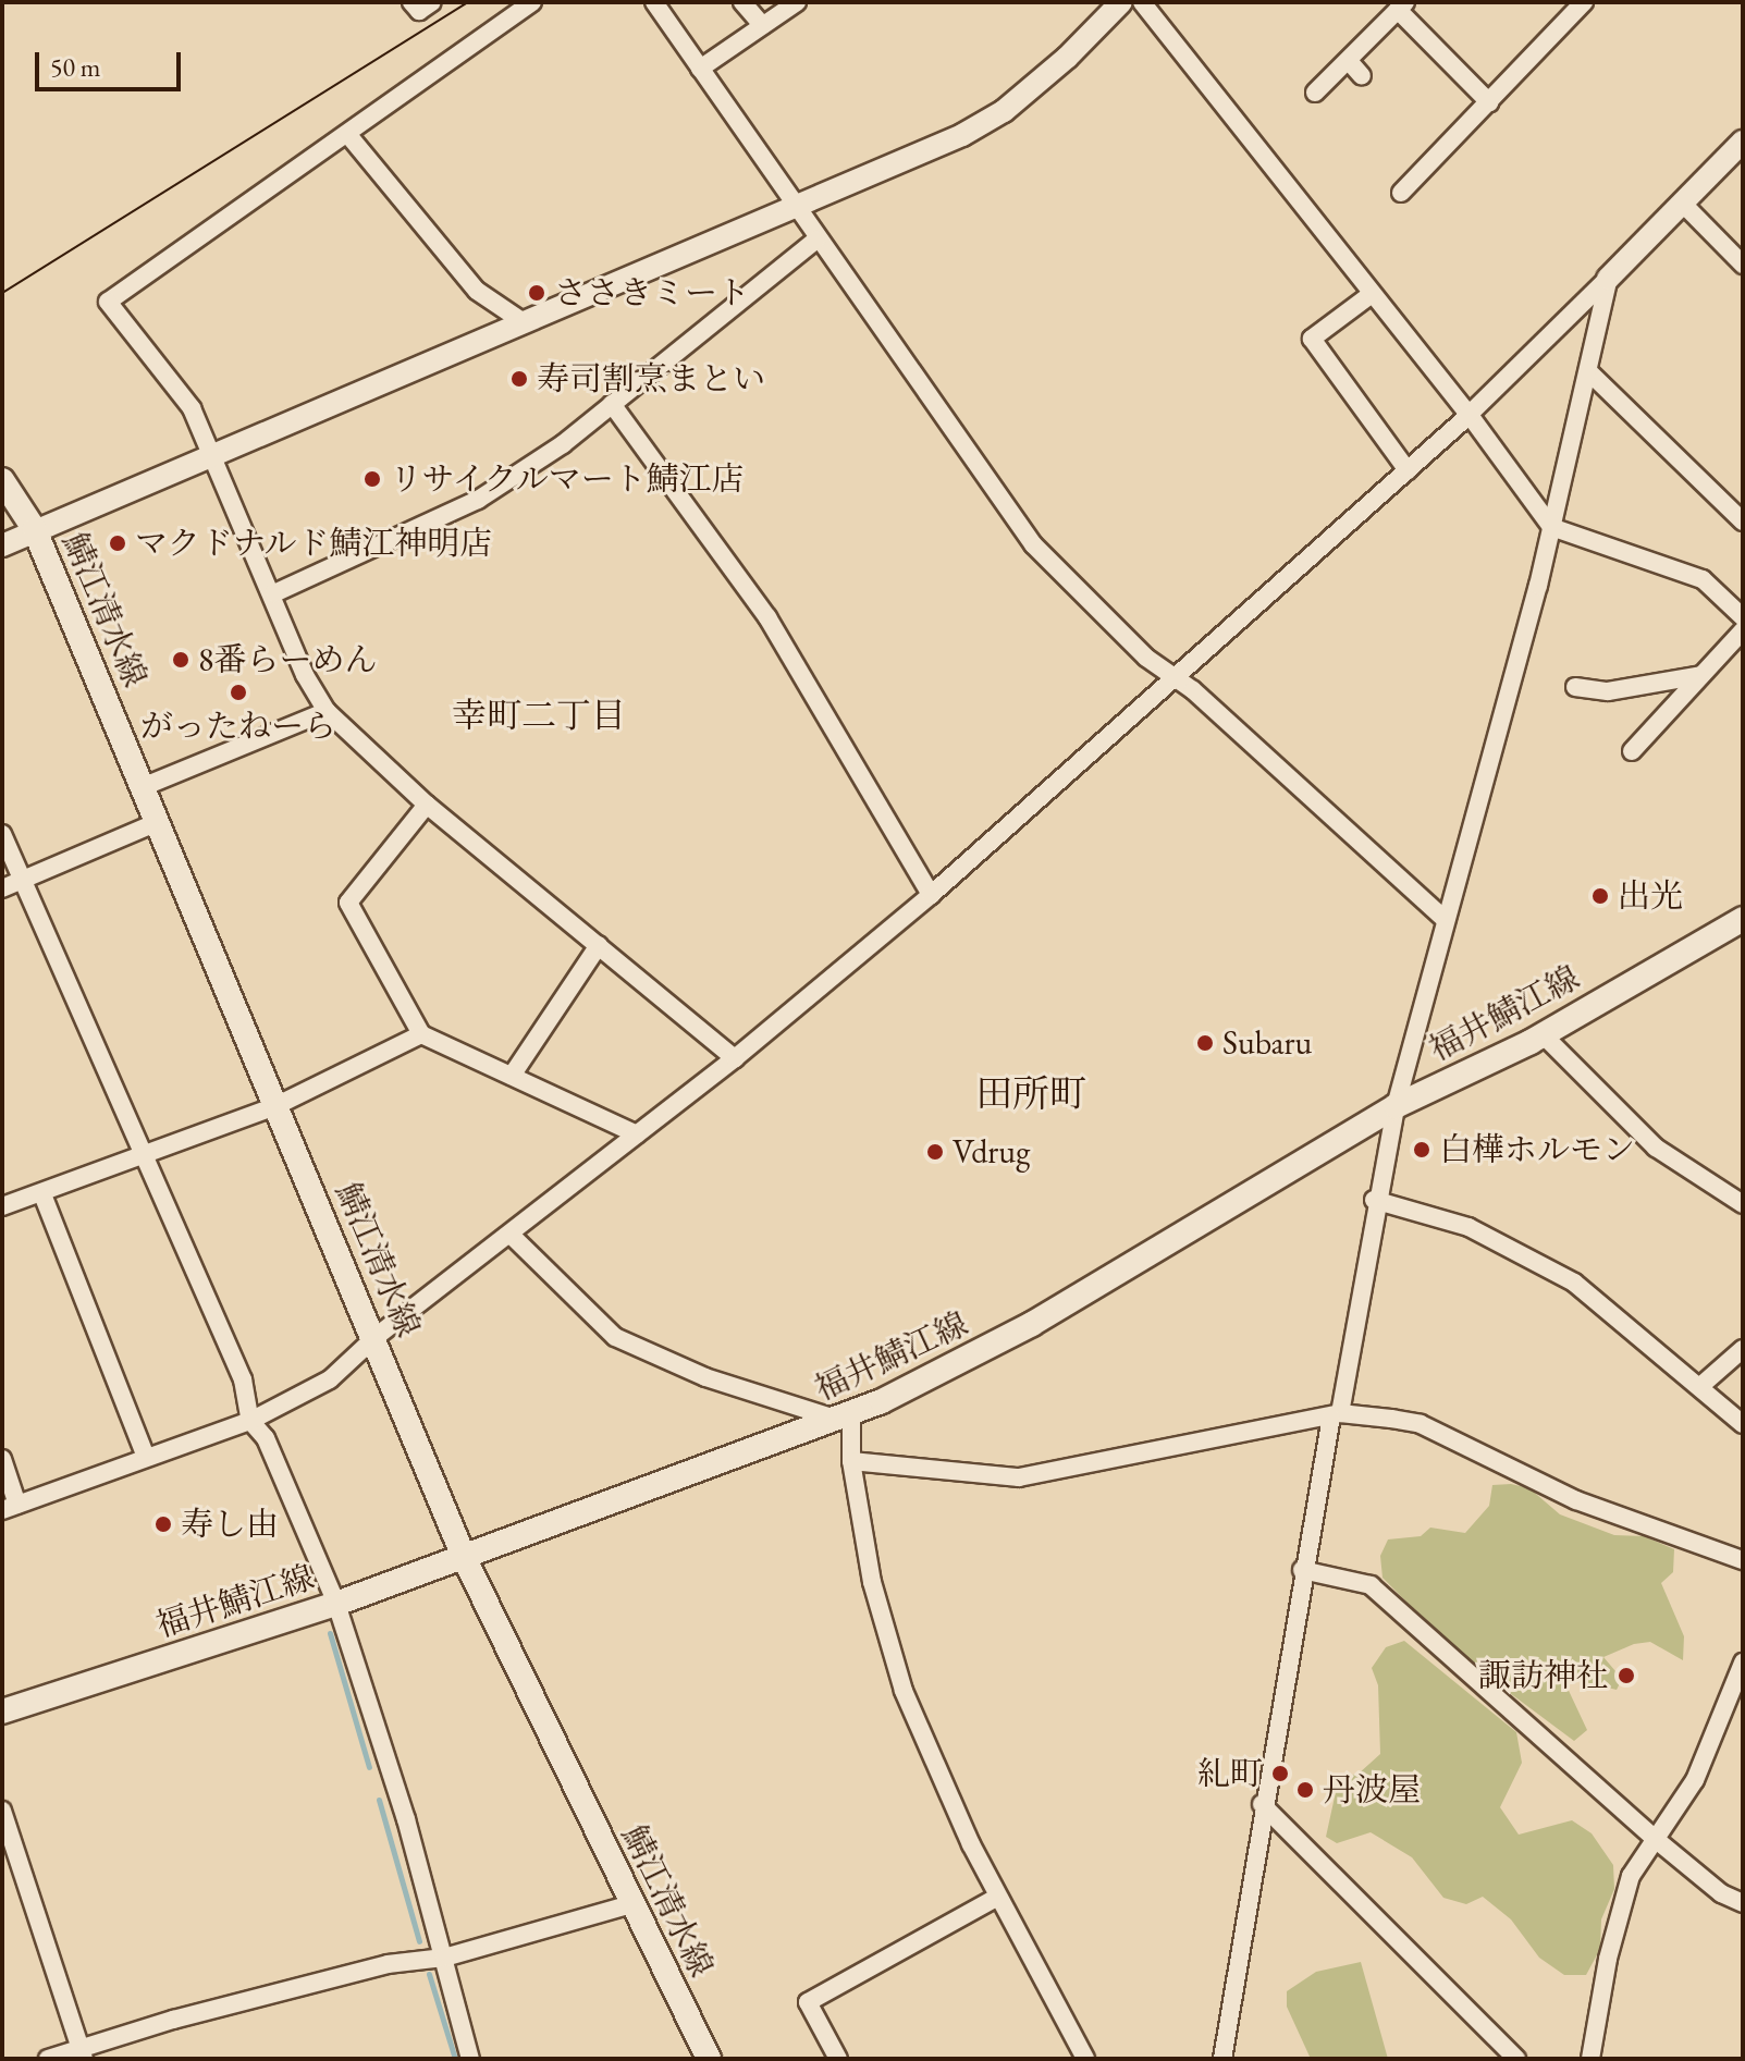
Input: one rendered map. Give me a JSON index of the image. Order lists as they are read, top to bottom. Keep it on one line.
{"streets":{"main road":["鯖江清水線","福井鯖江線"]},"crossings":[["鯖江清水線","福井鯖江線"]],"districts":["幸町二丁目","田所町"],"places":["ささきミート","寿司割烹まとい","リサイクルマート鯖江店","マクドナルド鯖江神明店","8番らーめん","がったねーら","出光","Subaru","白樺ホルモン","Vdrug","寿し由","諏訪神社","糺町","丹波屋"],"scale_bar":"50 m"}
